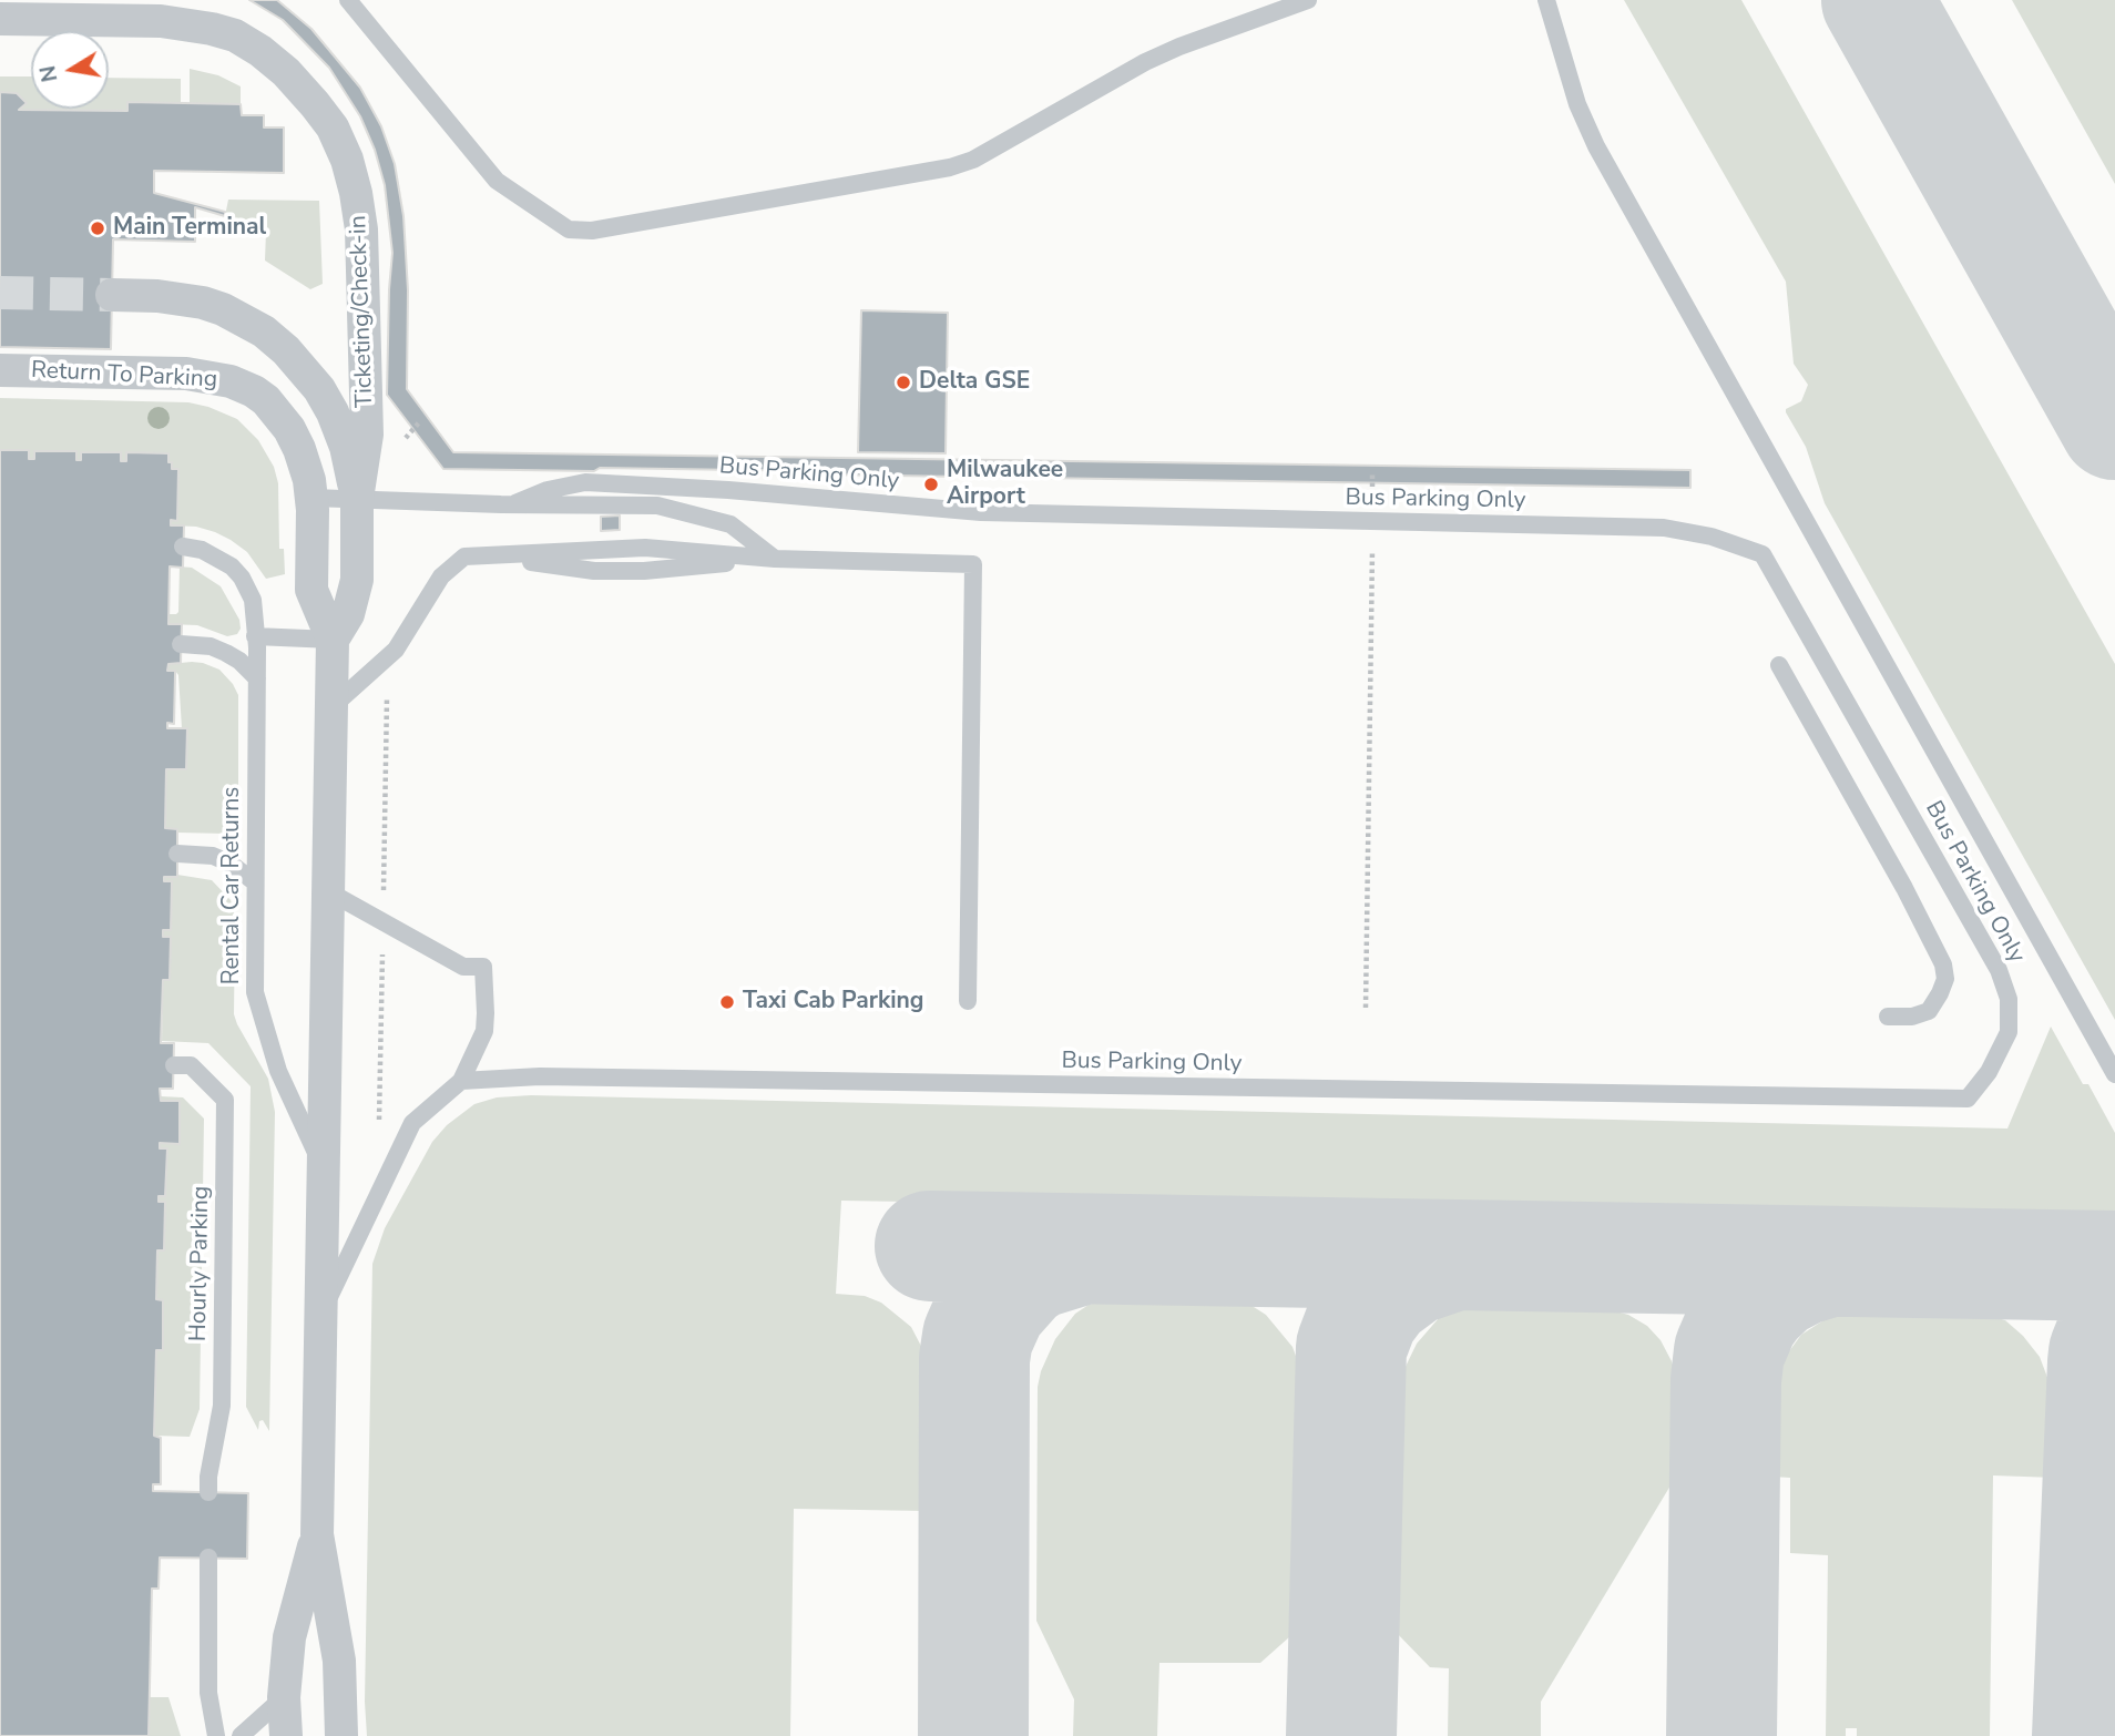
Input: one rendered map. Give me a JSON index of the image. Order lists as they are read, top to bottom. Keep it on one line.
{"streets":{"street":["Ticketing/Check-in","Return To Parking"],"lane":["Bus Parking Only","Rental Car Returns","Hourly Parking"]},"places":["Main Terminal","Delta GSE","Milwaukee Airport","Taxi Cab Parking"],"north":"left"}
